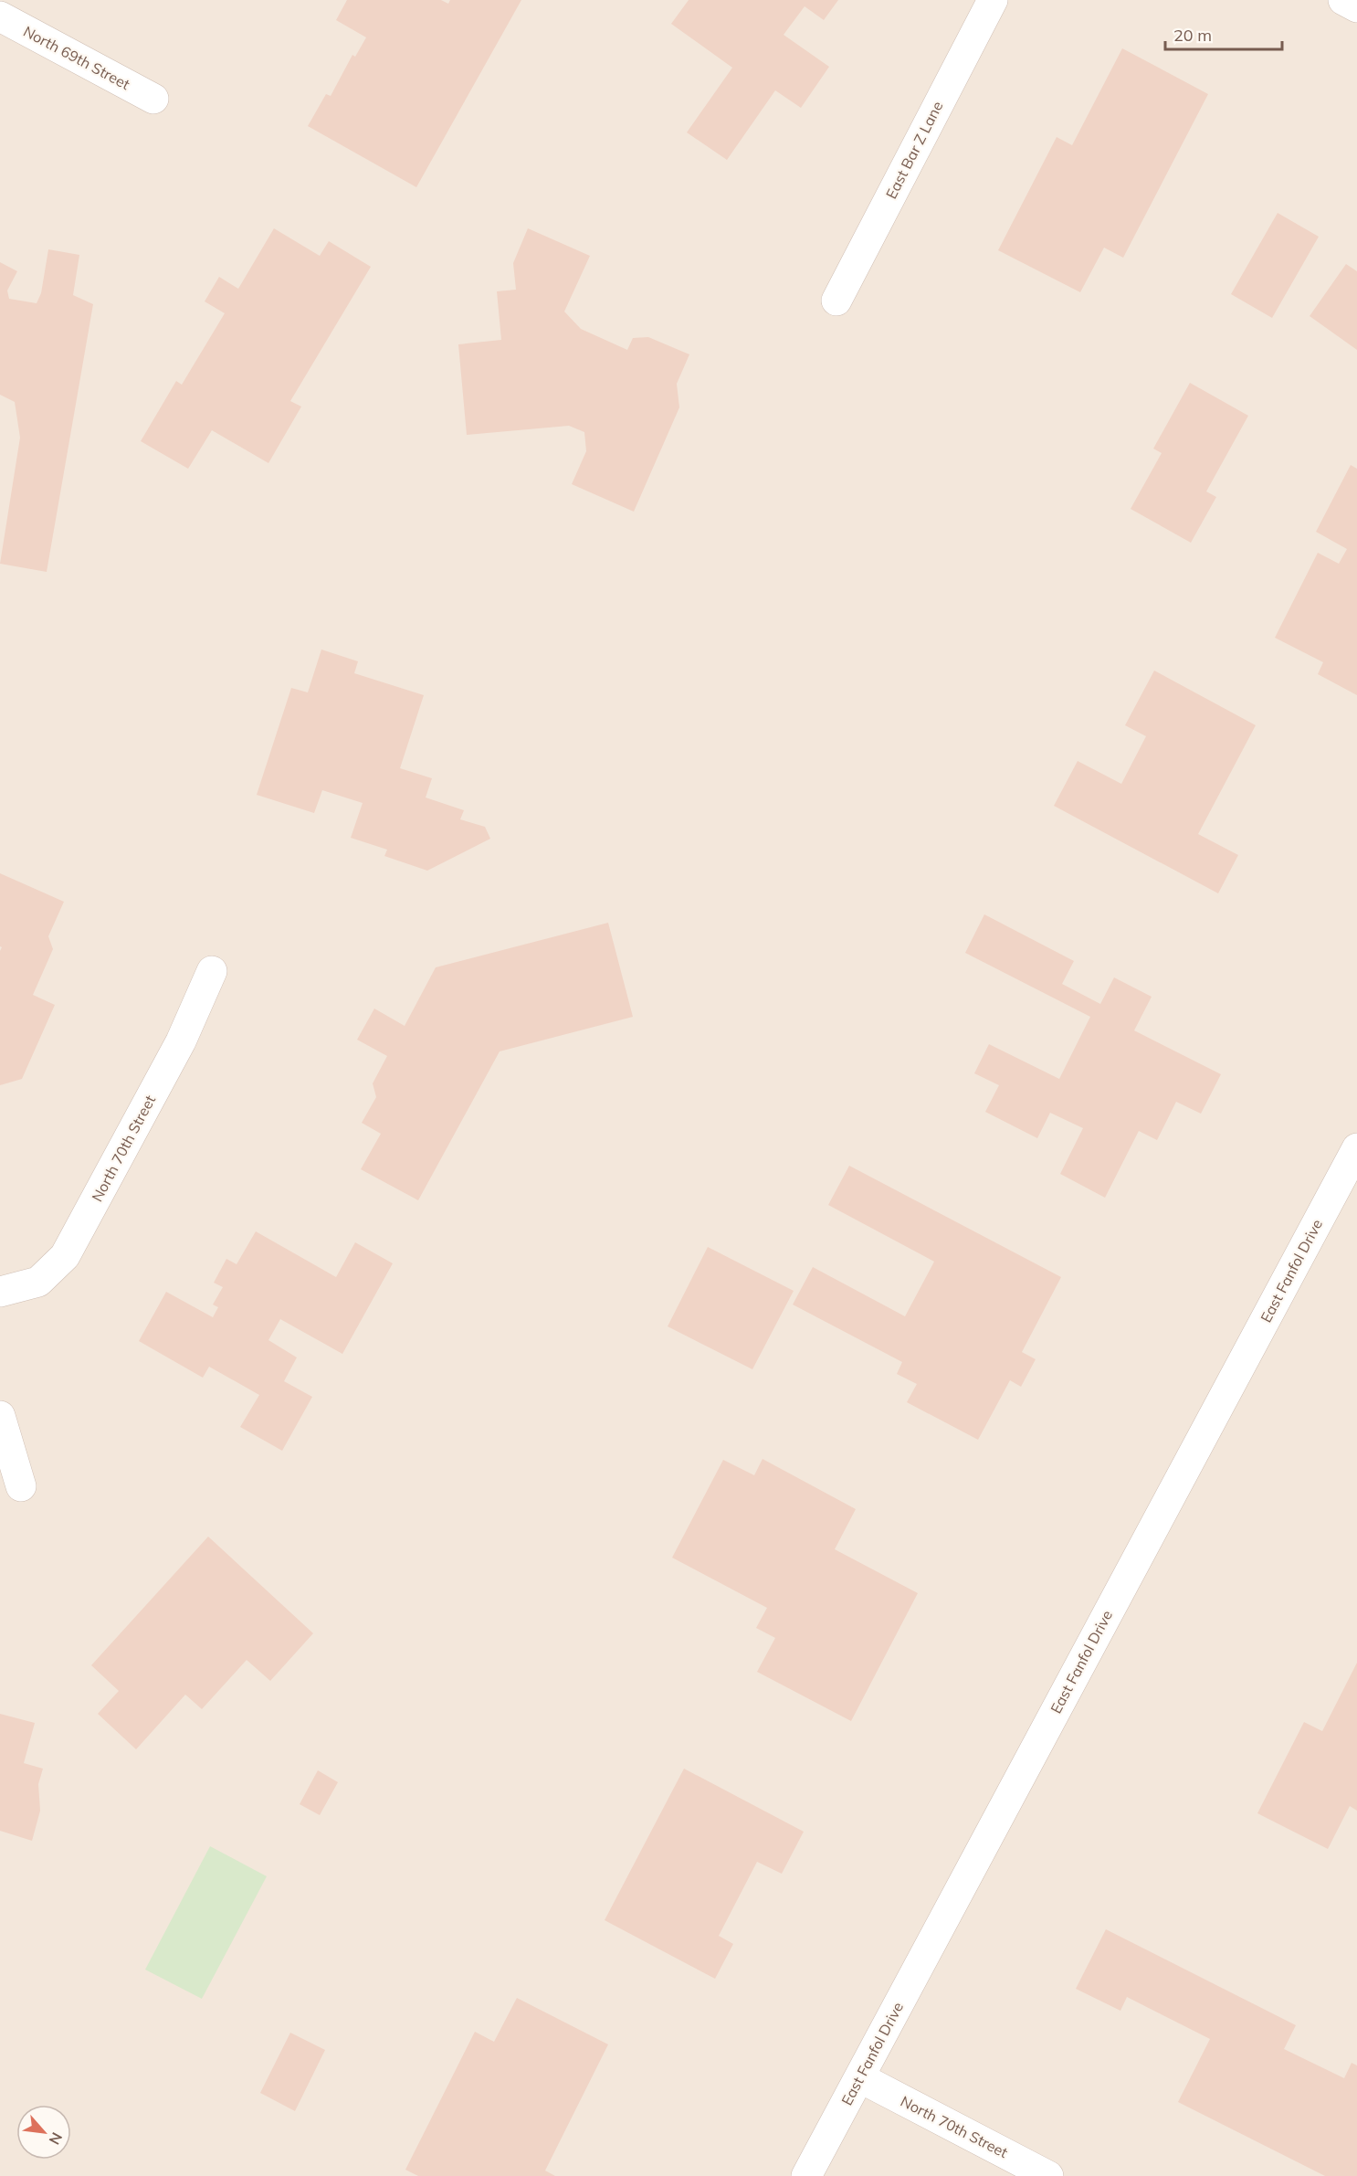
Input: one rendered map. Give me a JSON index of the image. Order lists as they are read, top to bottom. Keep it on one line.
{"streets":{"street":["North 69th Street","East Bar Z Lane","North 70th Street","East Fanfol Drive"]},"crossings":[["North 70th Street","East Fanfol Drive"]],"scale_bar":"20 m","north":"bottom right"}
